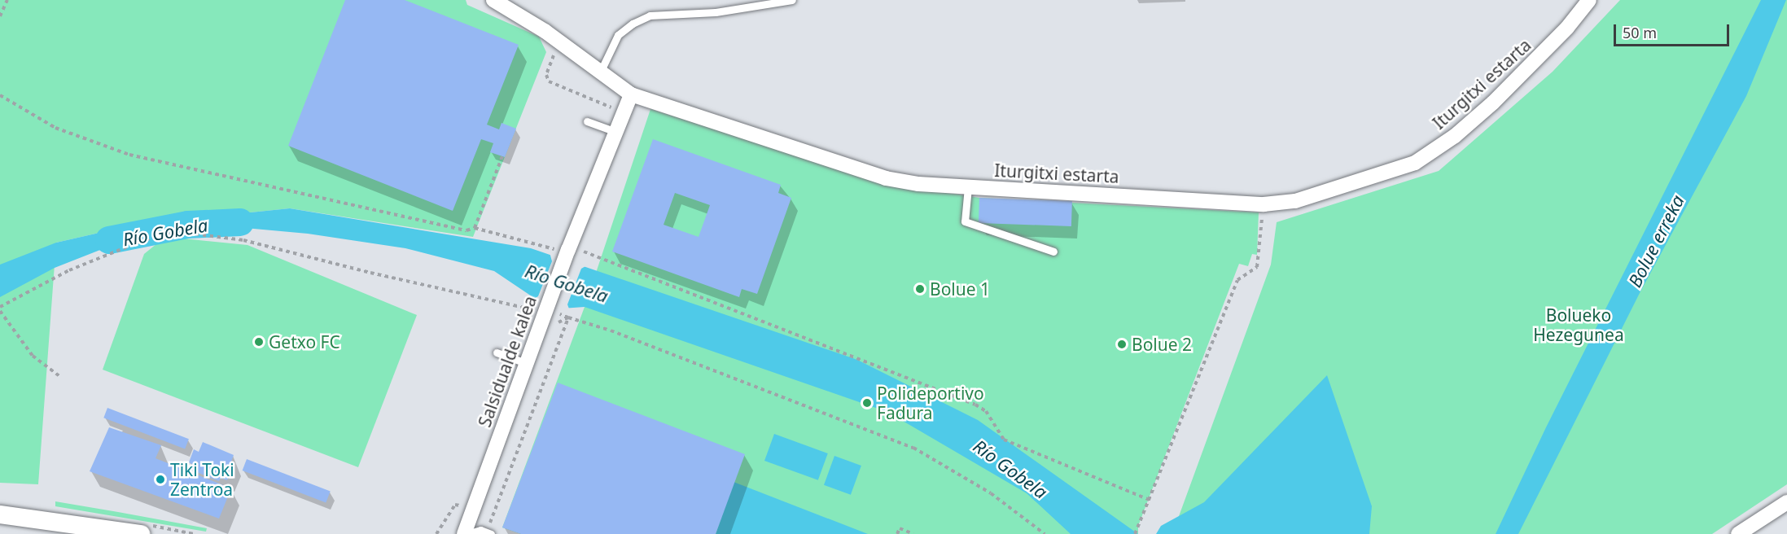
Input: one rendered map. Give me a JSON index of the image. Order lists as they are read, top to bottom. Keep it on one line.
{"streets":{"street":["Iturgitxi estarta","Salsidualde kalea"]},"crossings":[["Iturgitxi estarta","Salsidualde kalea"]],"water":["Río Gobela","Bolue erreka"],"parks":["Bolueko Hezegunea"],"places":["Bolue 1","Getxo FC","Bolue 2","Polideportivo Fadura","Tiki Toki Zentroa"],"scale_bar":"50 m"}
